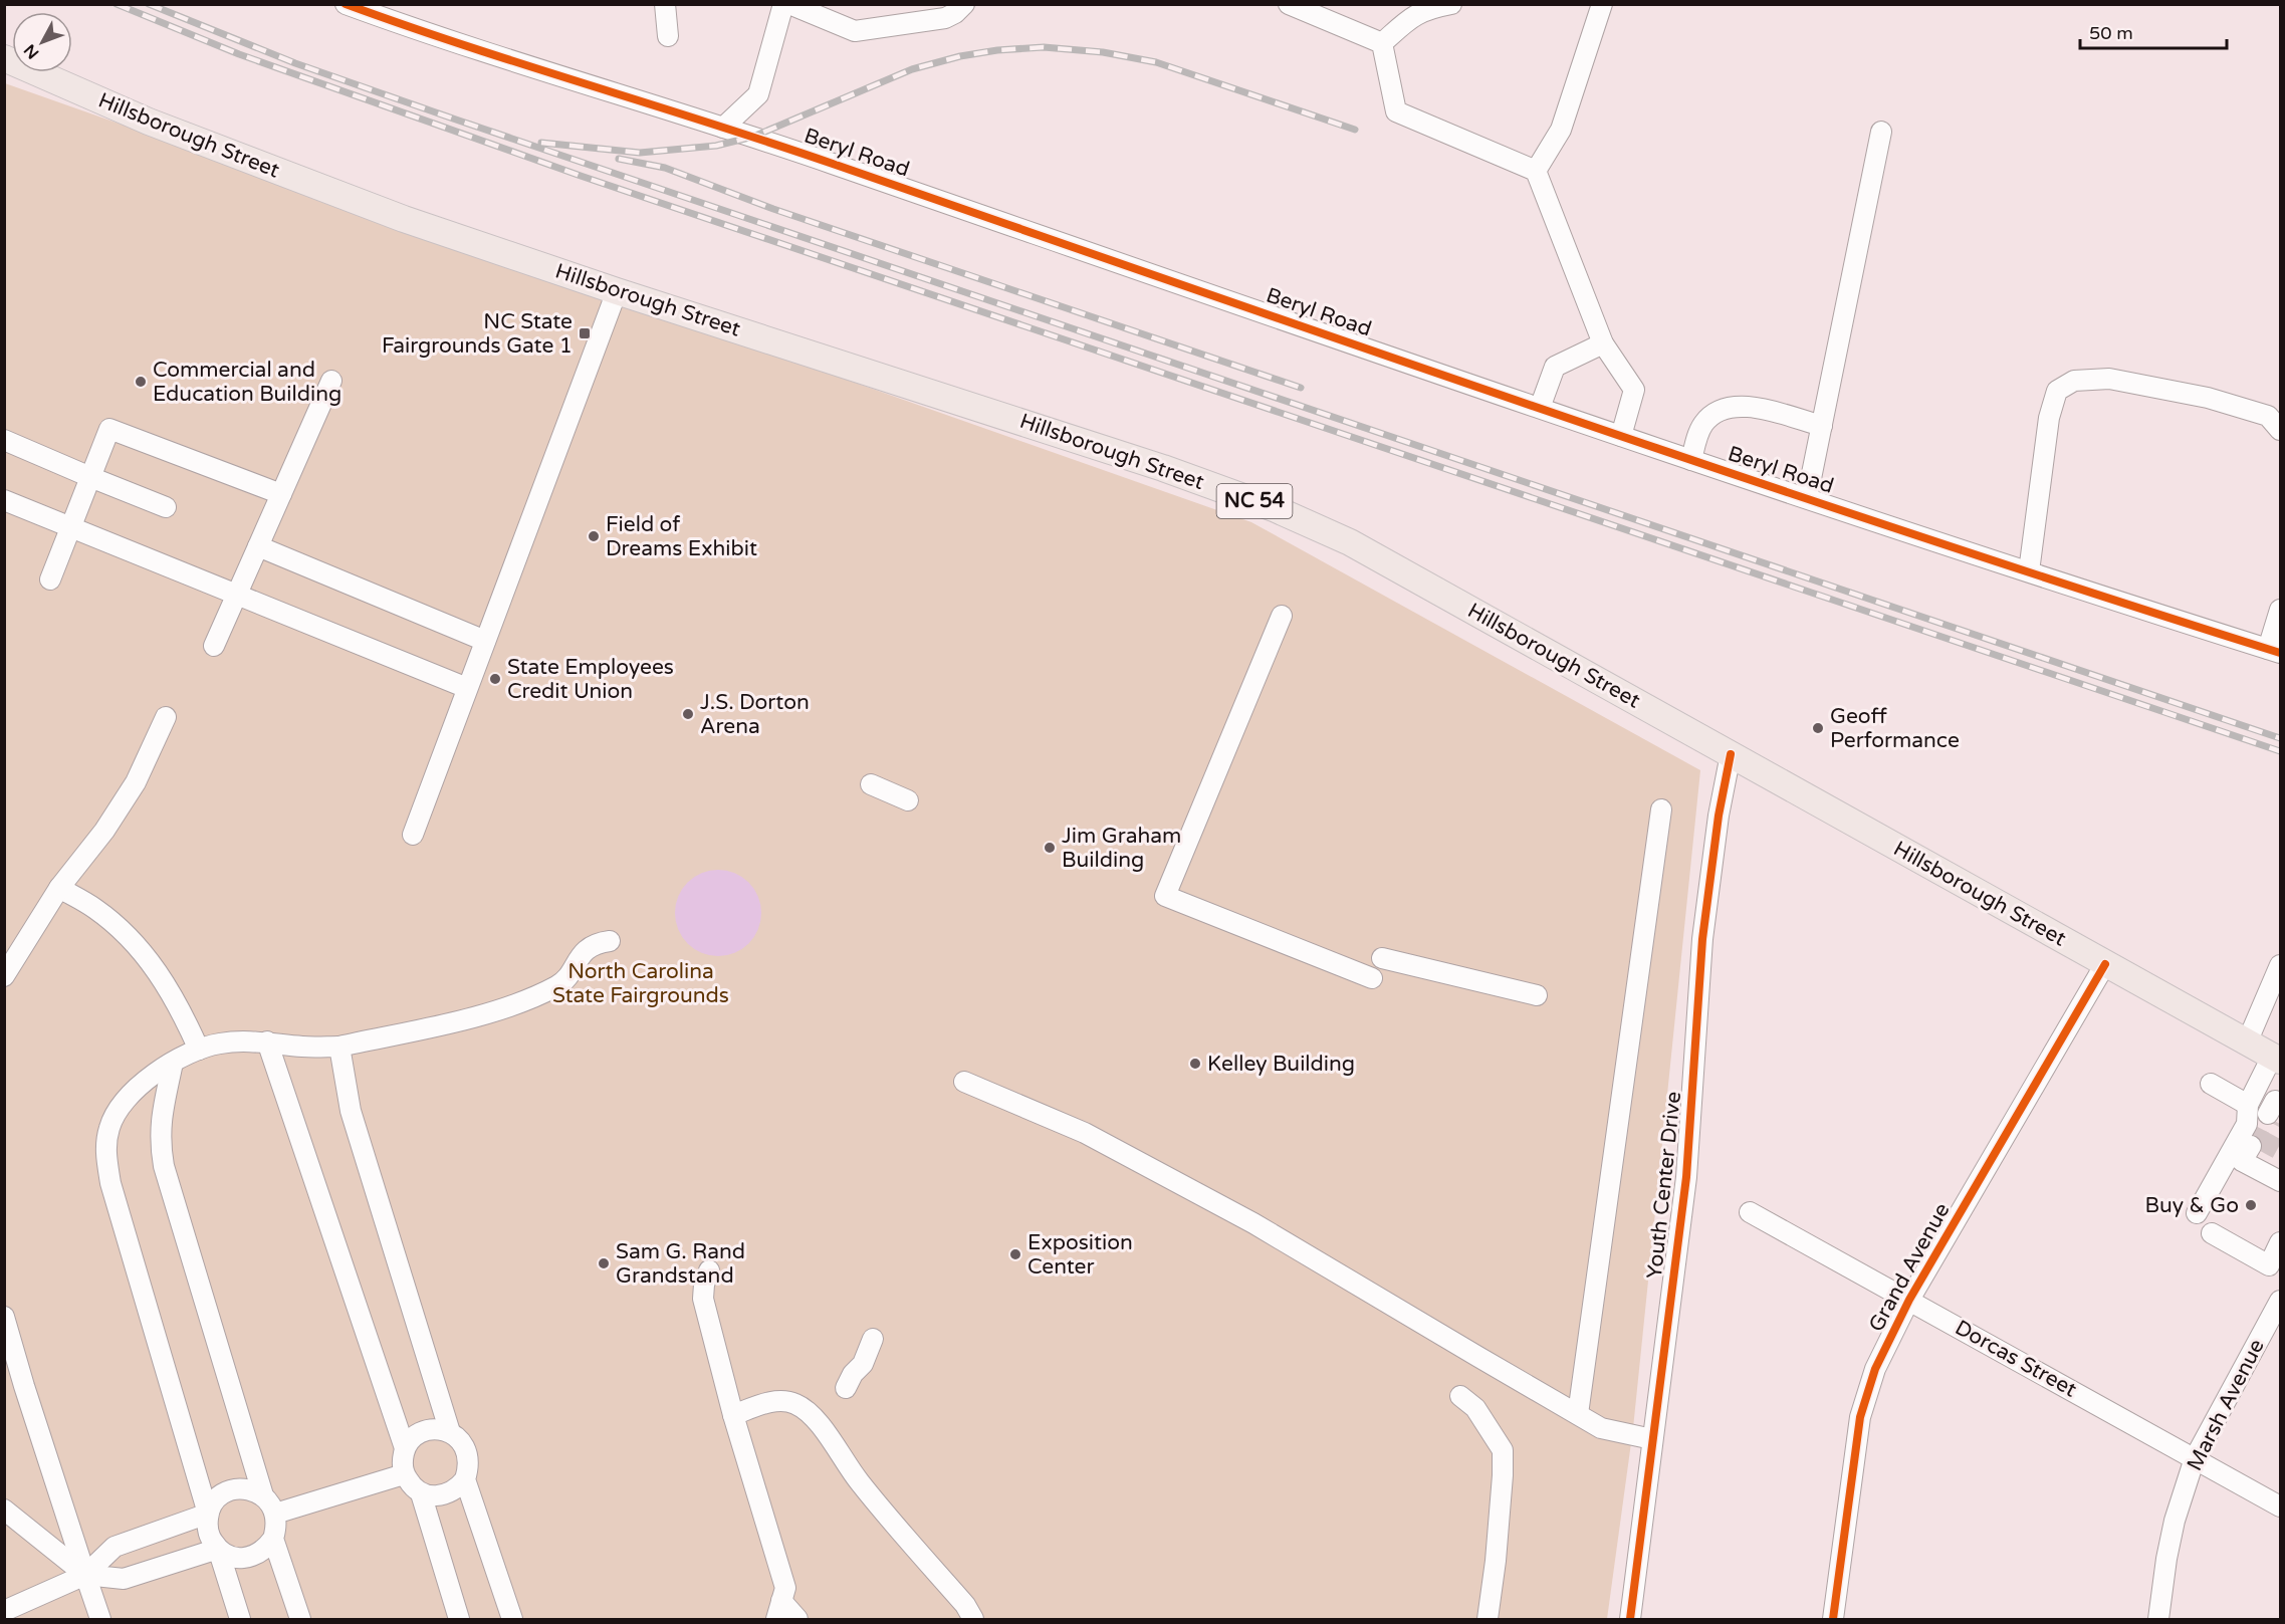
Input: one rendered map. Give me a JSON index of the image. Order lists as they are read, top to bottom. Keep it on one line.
{"streets":{"main road":["Hillsborough Street","NC 54"],"street":["Beryl Road","Youth Center Drive","Grand Avenue","Dorcas Street","Marsh Avenue"]},"crossings":[["Hillsborough Street","Youth Center Drive"],["Hillsborough Street","Grand Avenue"],["Grand Avenue","Dorcas Street"],["Dorcas Street","Marsh Avenue"]],"parks":["North Carolina State Fairgrounds"],"places":{"transit":["NC State Fairgrounds Gate 1"],"other":["Commercial and Education Building","Field of Dreams Exhibit","State Employees Credit Union","J.S. Dorton Arena","Geoff Performance","Jim Graham Building","Kelley Building","Buy & Go","Exposition Center","Sam G. Rand Grandstand"]},"scale_bar":"50 m","north":"bottom left"}
